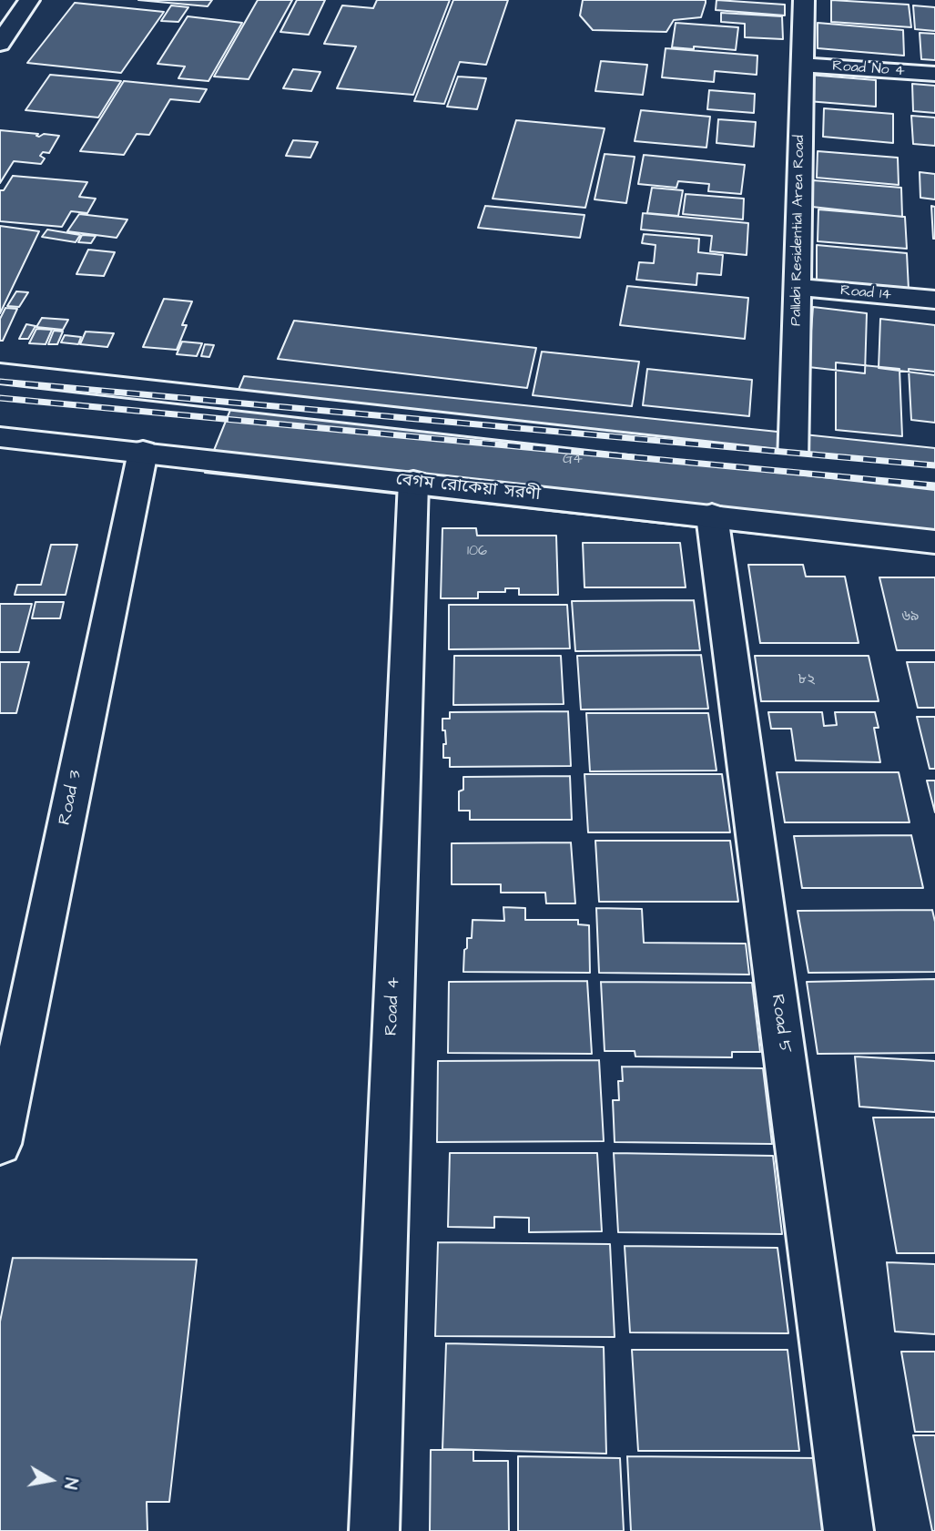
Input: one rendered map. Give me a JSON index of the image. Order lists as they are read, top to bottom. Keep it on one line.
{"streets":{"street":["Road No 4","Pallabi Residential Area Road","Road 14","বেগম রোকেয়া সরণী","Road 3","Road 4","Road 5"]},"crossings":[["Road No 4","Pallabi Residential Area Road"],["Pallabi Residential Area Road","Road 14"],["বেগম রোকেয়া সরণী","Road 3"],["বেগম রোকেয়া সরণী","Road 4"],["বেগম রোকেয়া সরণী","Road 5"]],"house_numbers":["G4","106","৬৯","৮২"],"north":"right"}
